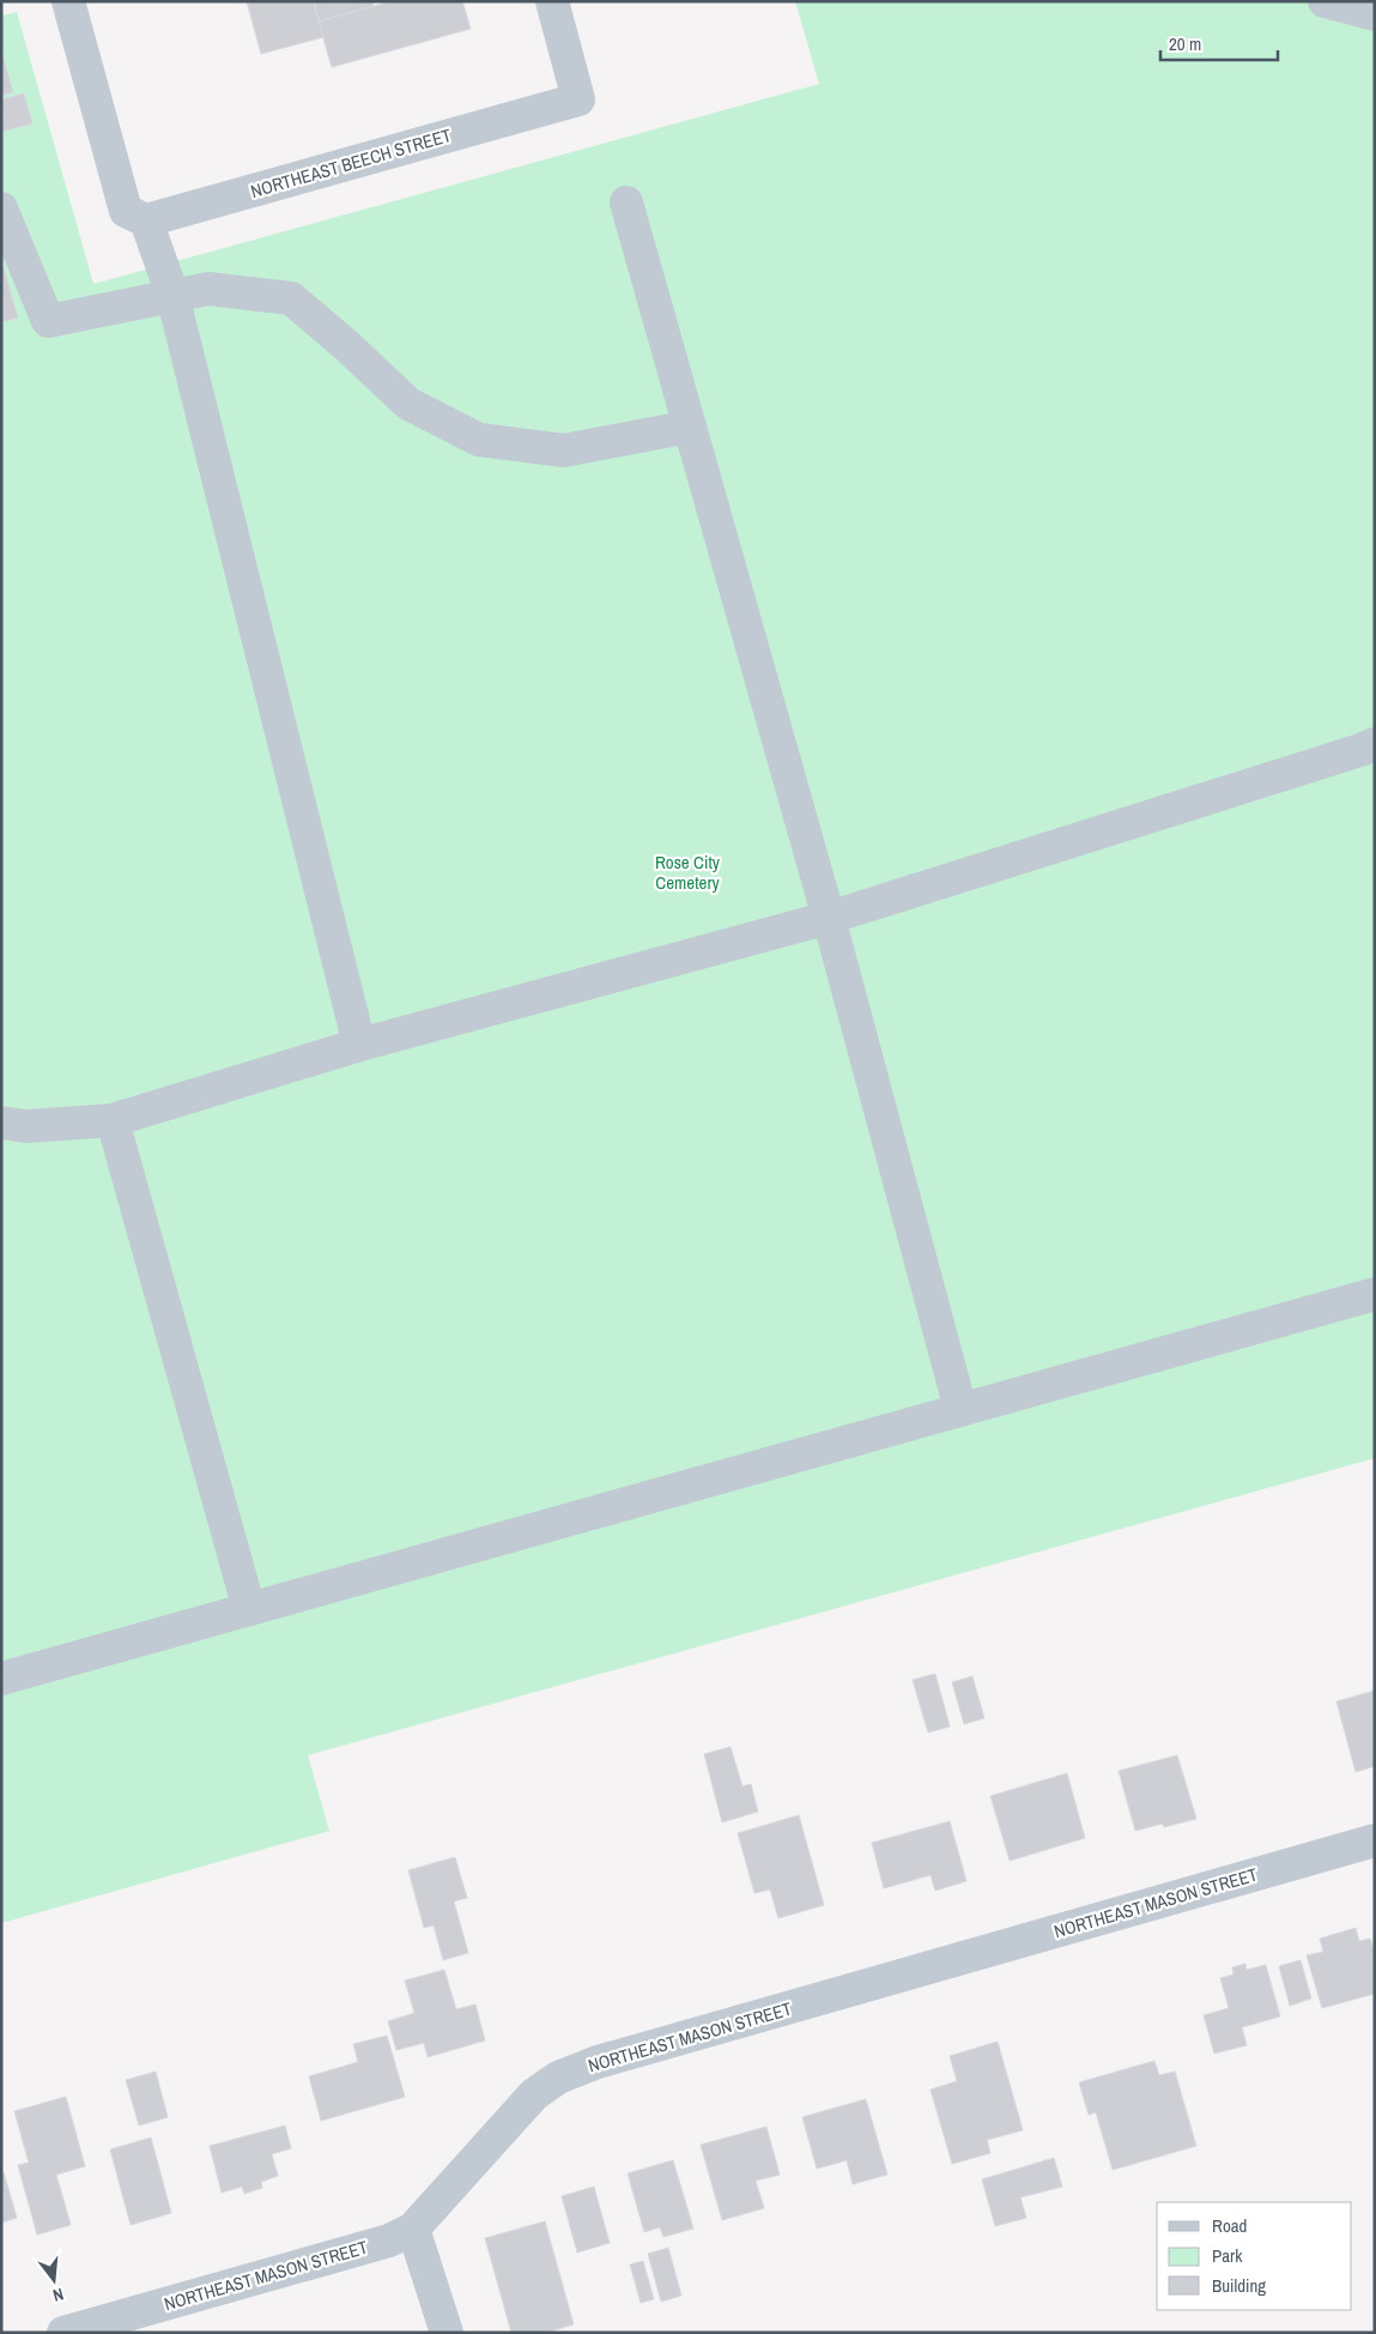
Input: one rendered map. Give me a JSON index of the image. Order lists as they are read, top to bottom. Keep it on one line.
{"streets":{"street":["NORTHEAST BEECH STREET","NORTHEAST MASON STREET"]},"parks":["Rose City Cemetery"],"legend":["Road","Park","Building"],"scale_bar":"20 m","north":"bottom"}
